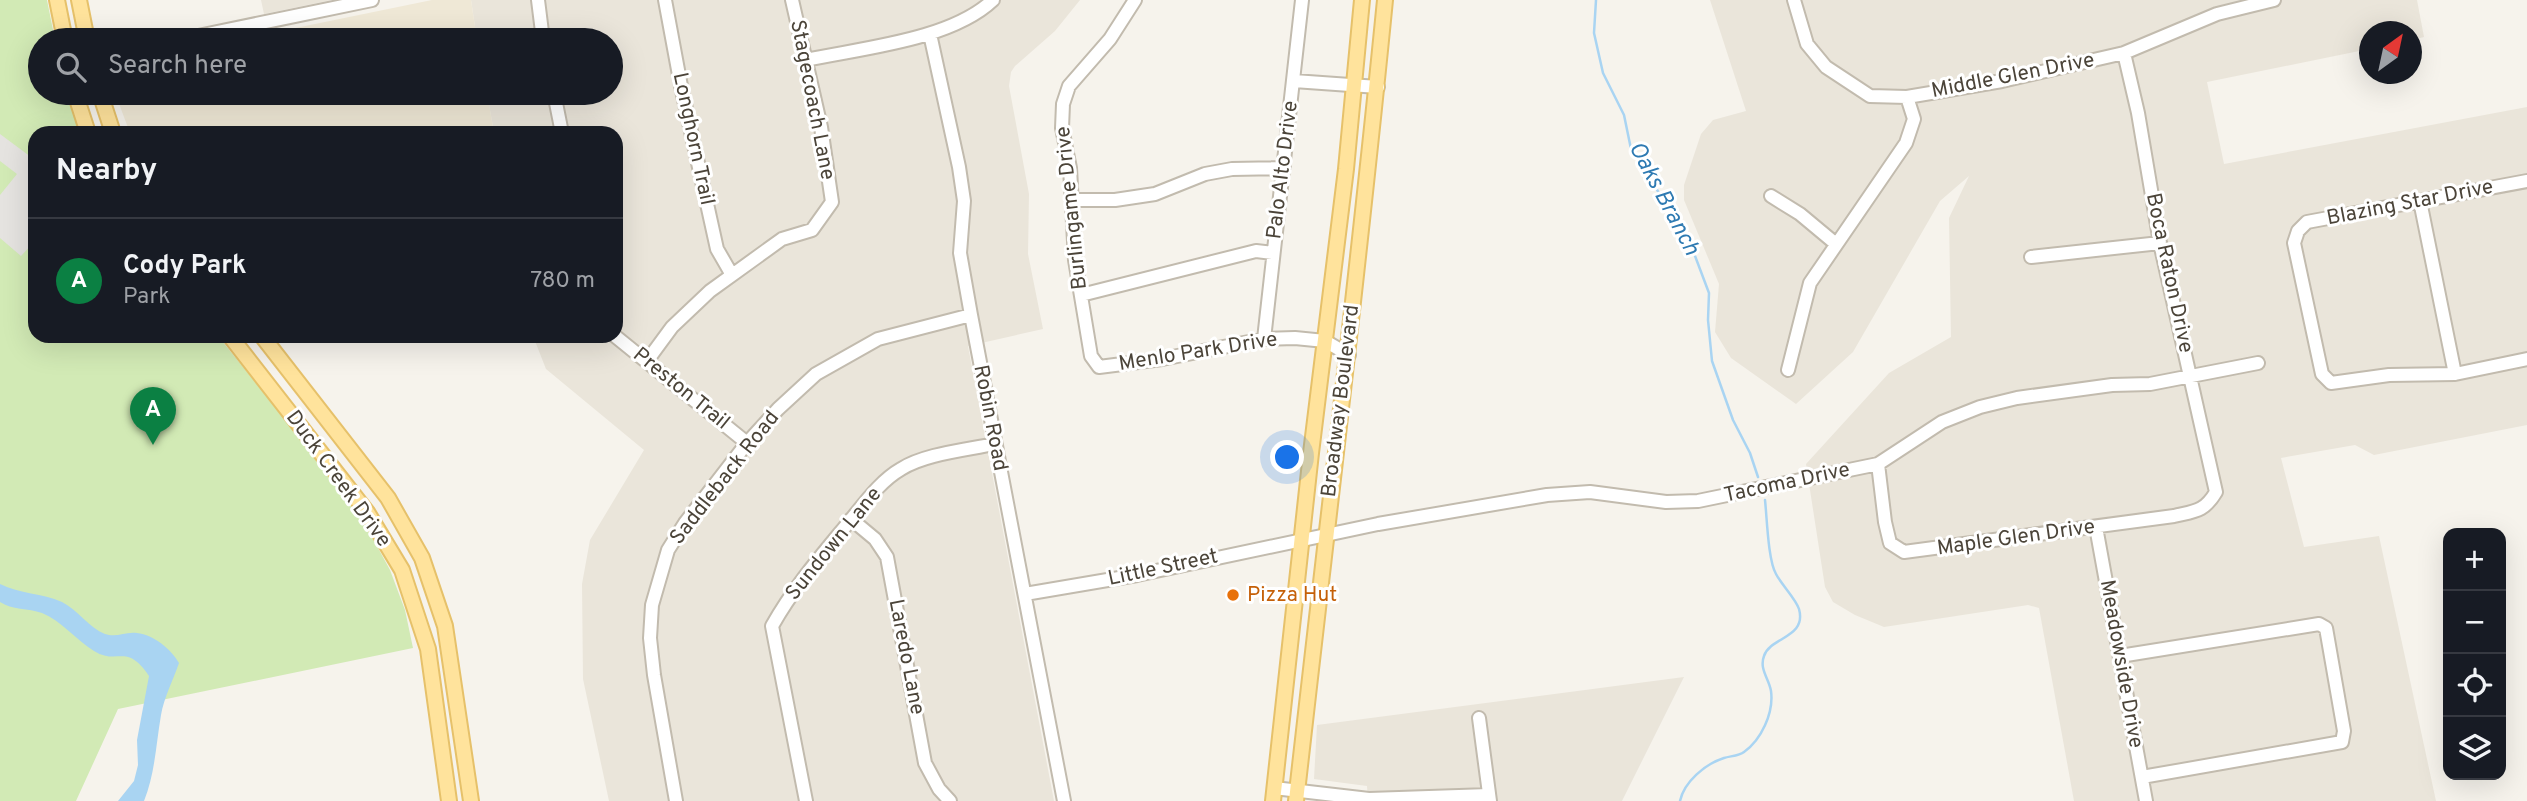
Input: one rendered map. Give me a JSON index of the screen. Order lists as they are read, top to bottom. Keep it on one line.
{"streets":{"main road":["Broadway Boulevard","Duck Creek Drive"],"street":["Middle Glen Drive","Stagecoach Lane","Longhorn Trail","Palo Alto Drive","Blazing Star Drive","Burlingame Drive","Boca Raton Drive","Menlo Park Drive","Preston Trail","Robin Road","Saddleback Road","Tacoma Drive","Maple Glen Drive","Sundown Lane","Little Street","Laredo Lane","Meadowside Drive"]},"crossings":[["Middle Glen Drive","Boca Raton Drive"],["Stagecoach Lane","Longhorn Trail"],["Stagecoach Lane","Preston Trail"],["Palo Alto Drive","Menlo Park Drive"],["Burlingame Drive","Menlo Park Drive"],["Boca Raton Drive","Tacoma Drive"],["Boca Raton Drive","Maple Glen Drive"],["Menlo Park Drive","Broadway Boulevard"],["Preston Trail","Saddleback Road"],["Broadway Boulevard","Tacoma Drive"],["Broadway Boulevard","Little Street"],["Robin Road","Saddleback Road"],["Robin Road","Sundown Lane"],["Robin Road","Little Street"],["Tacoma Drive","Maple Glen Drive"],["Tacoma Drive","Little Street"],["Maple Glen Drive","Meadowside Drive"],["Sundown Lane","Laredo Lane"]],"water":["Oaks Branch"],"places":["Pizza Hut"],"north":"top right","page":{"search":"Search here","heading":"Nearby","list":[{"mark":"A","name":"Cody Park","note":"Park","value":"780 m"}],"pins":"A","map_buttons":["+","−"]}}
